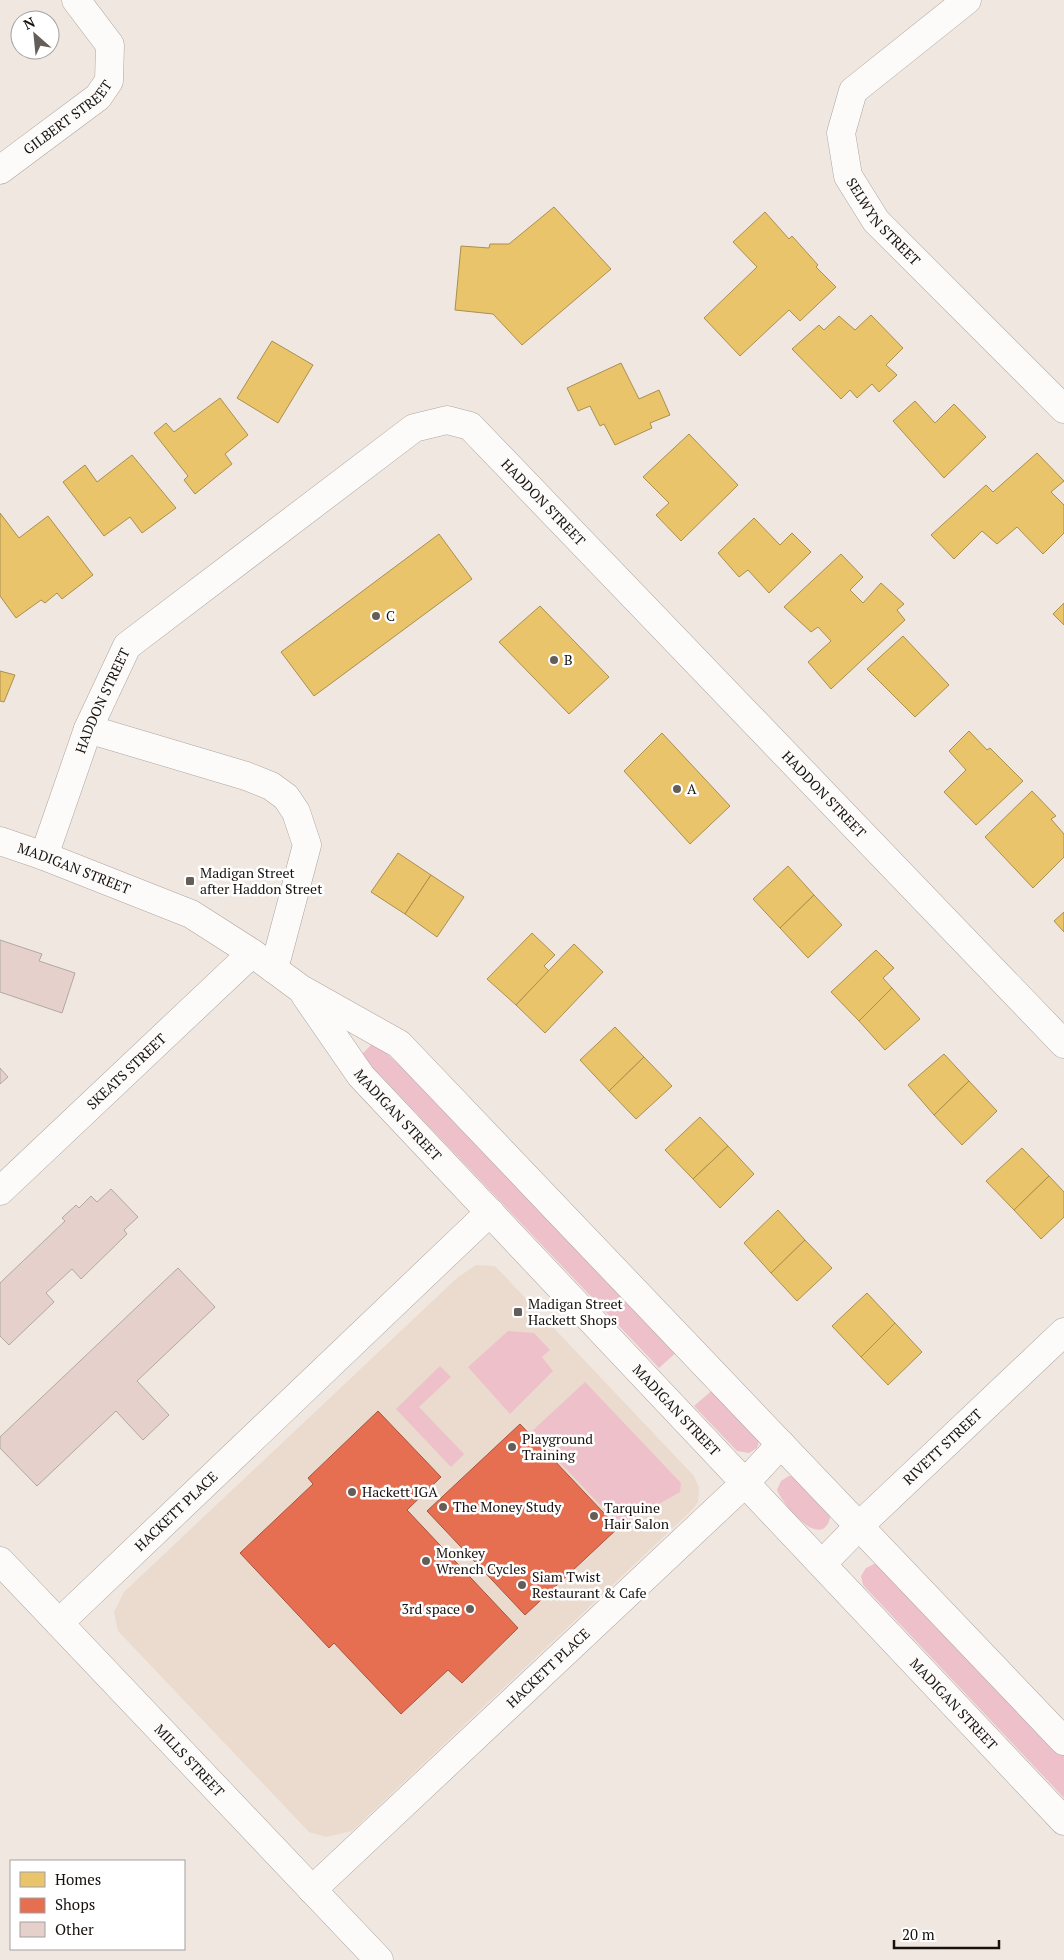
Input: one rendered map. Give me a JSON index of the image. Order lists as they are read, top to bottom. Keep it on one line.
{"streets":{"street":["GILBERT STREET","SELWYN STREET","HADDON STREET","MADIGAN STREET","SKEATS STREET","RIVETT STREET","HACKETT PLACE","MILLS STREET"]},"crossings":[["HADDON STREET","MADIGAN STREET"],["MADIGAN STREET","SKEATS STREET"],["MADIGAN STREET","RIVETT STREET"],["MADIGAN STREET","HACKETT PLACE"],["HACKETT PLACE","MILLS STREET"]],"places":{"other":["C","B","A","Playground Training","Hackett IGA","The Money Study","Tarquine Hair Salon","Monkey Wrench Cycles","Siam Twist Restaurant & Cafe","3rd space"],"transit":["Madigan Street after Haddon Street","Madigan Street Hackett Shops"]},"legend":["Homes","Shops","Other"],"scale_bar":"20 m","north":"top left"}
